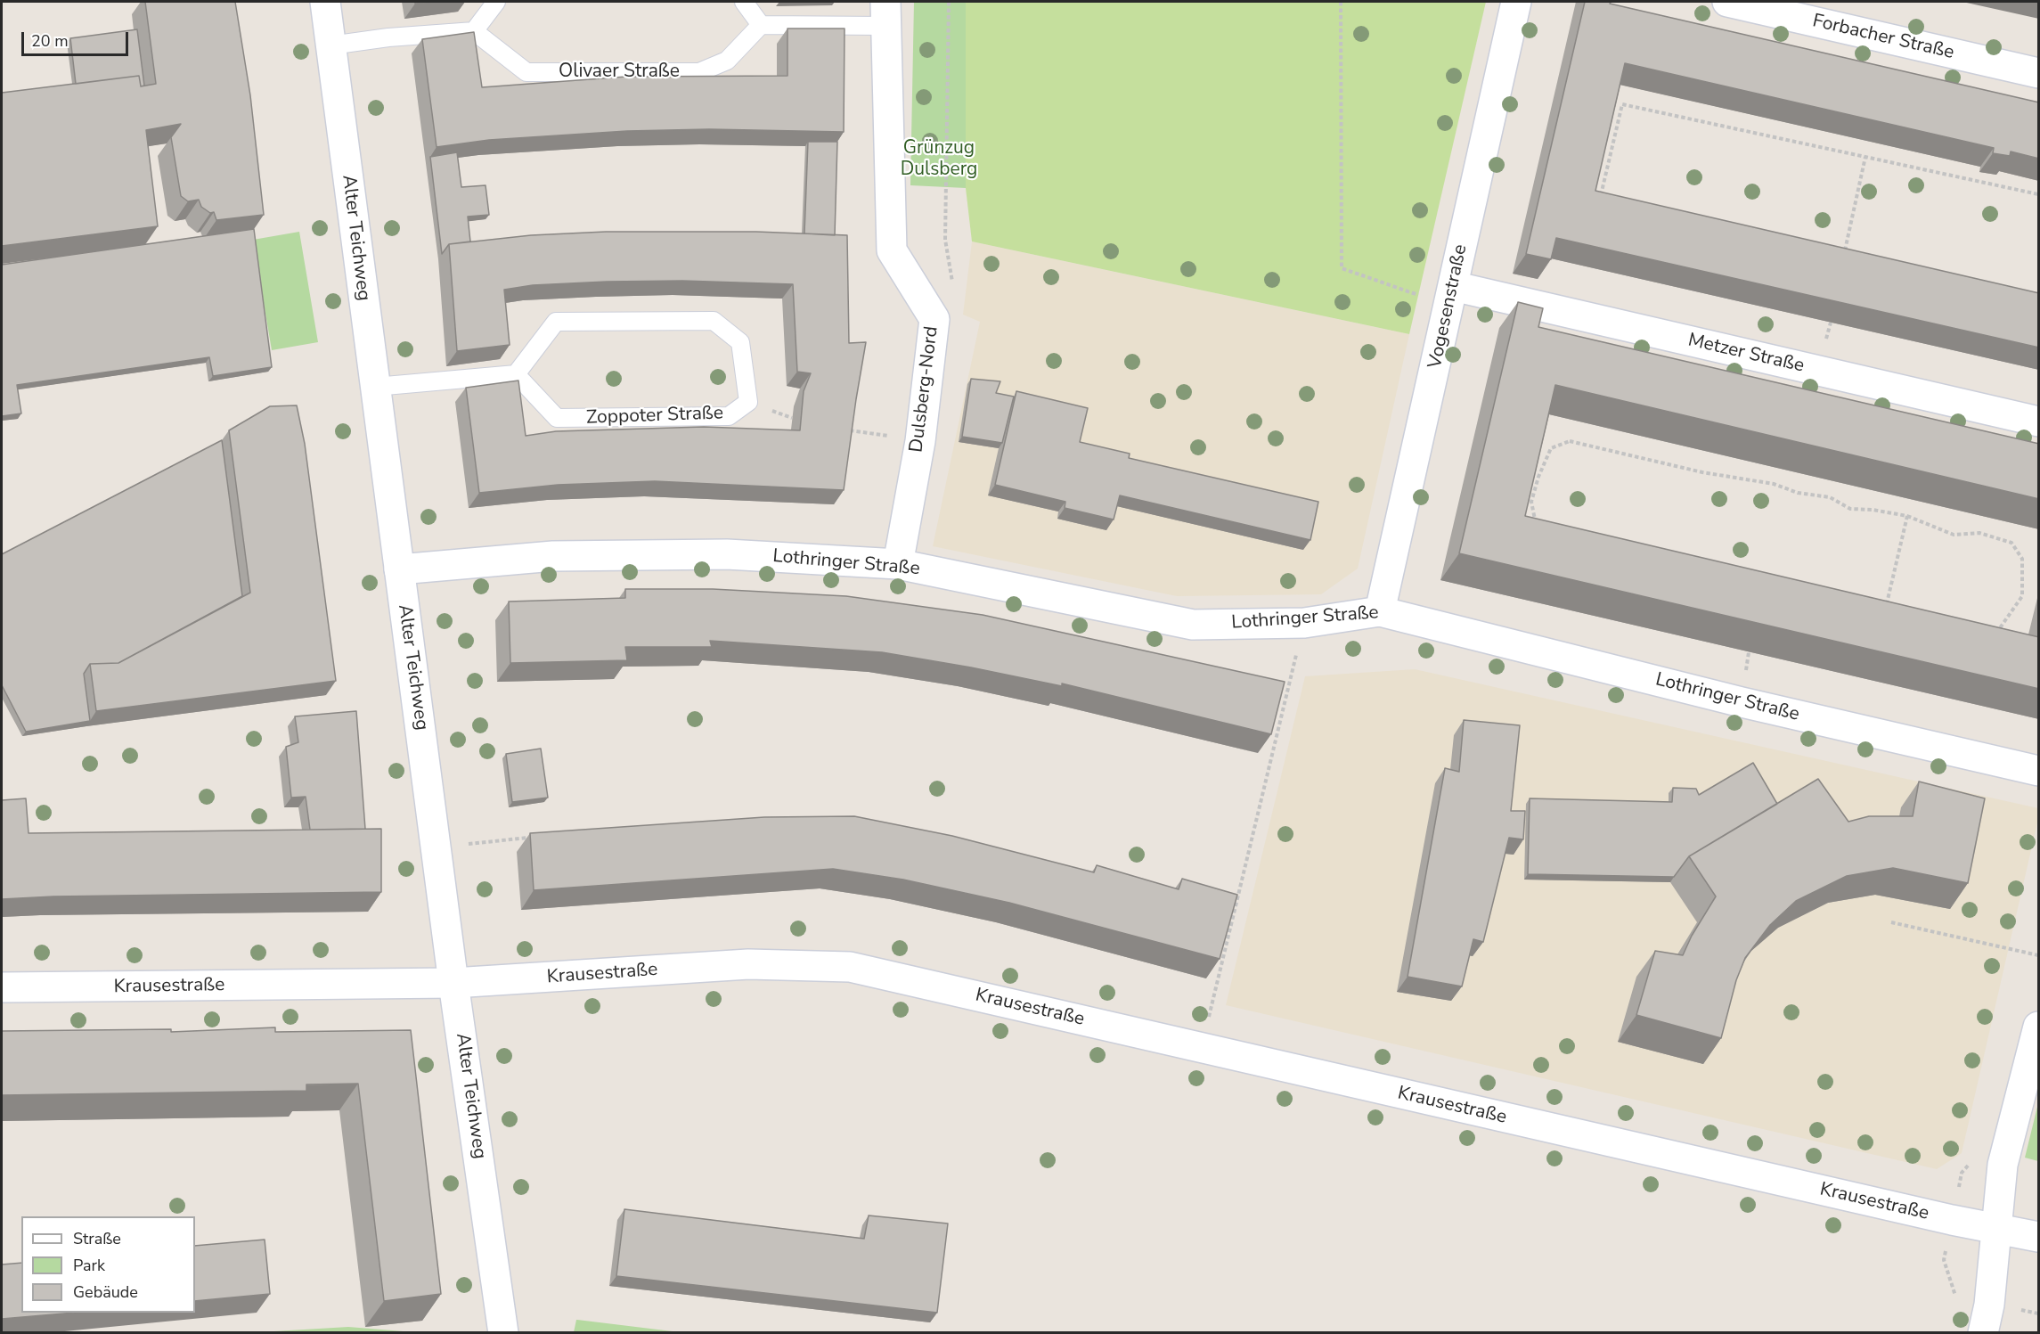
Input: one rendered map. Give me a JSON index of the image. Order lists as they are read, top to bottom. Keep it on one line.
{"streets":{"street":["Forbacher Straße","Alter Teichweg","Vogesenstraße","Metzer Straße","Dulsberg-Nord","Lothringer Straße","Krausestraße"],"lane":["Olivaer Straße","Zoppoter Straße"]},"crossings":[["Alter Teichweg","Lothringer Straße"],["Alter Teichweg","Krausestraße"],["Vogesenstraße","Metzer Straße"],["Vogesenstraße","Lothringer Straße"],["Dulsberg-Nord","Lothringer Straße"]],"parks":["Grünzug Dulsberg"],"legend":["Straße","Park","Gebäude"],"scale_bar":"20 m"}
